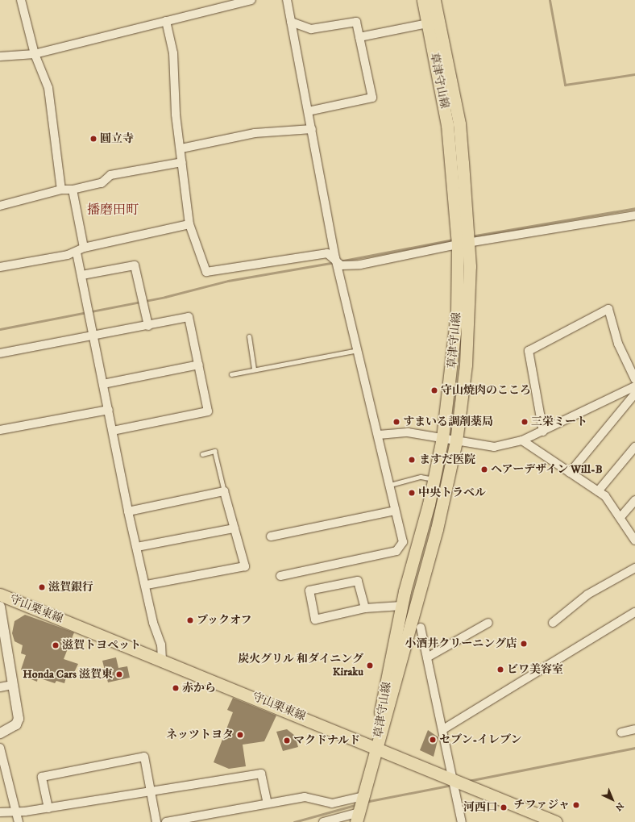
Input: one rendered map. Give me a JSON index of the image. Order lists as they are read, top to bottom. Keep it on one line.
{"streets":{"main road":["草津守山線","守山栗東線"]},"crossings":[["草津守山線","守山栗東線"]],"districts":["播磨田町"],"places":["圓立寺","守山焼肉のこころ","すまいる調剤薬局","三栄ミート","ますだ医院","ヘアーデザイン Will-B","中央トラベル","滋賀銀行","ブックオフ","小酒井クリーニング店","滋賀トヨペット","炭火グリル 和ダイニング Kiraku","ビワ美容室","Honda Cars 滋賀東","赤から","ネッツトヨタ","セブン-イレブン","マクドナルド","チファジャ","河西口"],"north":"bottom right"}
